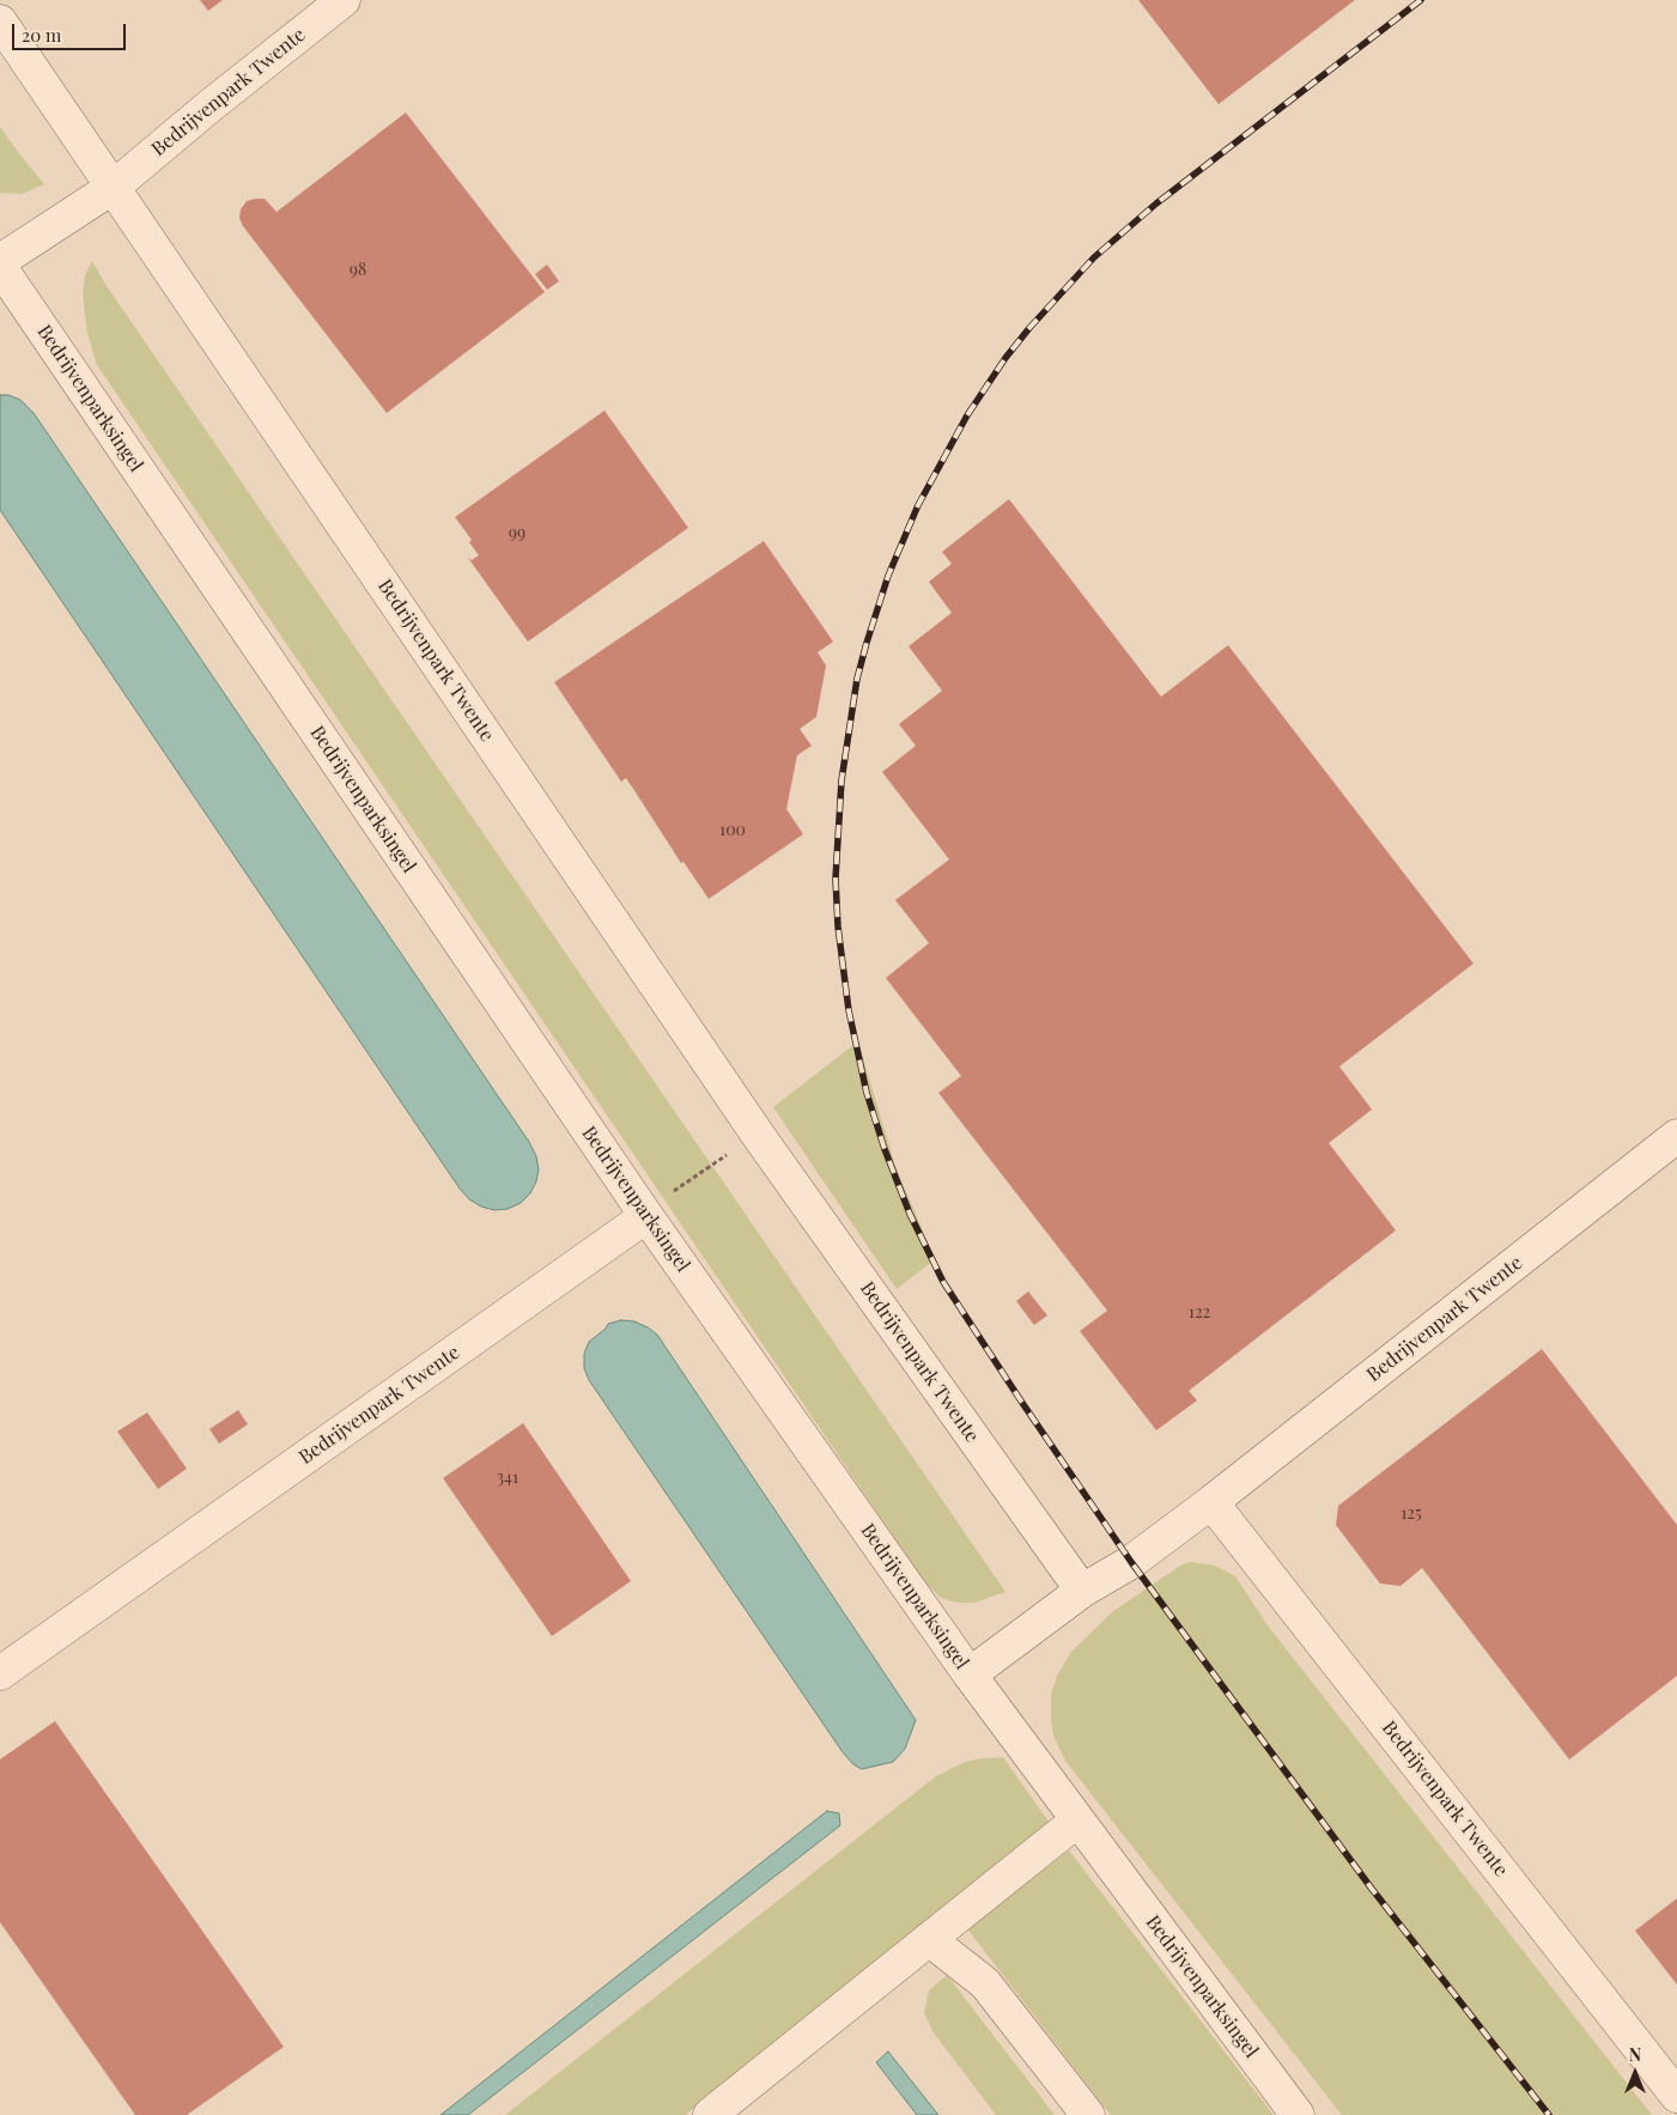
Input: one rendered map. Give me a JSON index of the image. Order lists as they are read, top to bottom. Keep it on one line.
{"streets":{"street":["Bedrijvenpark Twente","Bedrijvenparksingel"]},"crossings":[["Bedrijvenpark Twente","Bedrijvenparksingel"]],"house_numbers":["98","99","100","122","341","125"],"scale_bar":"20 m","north":"top"}
